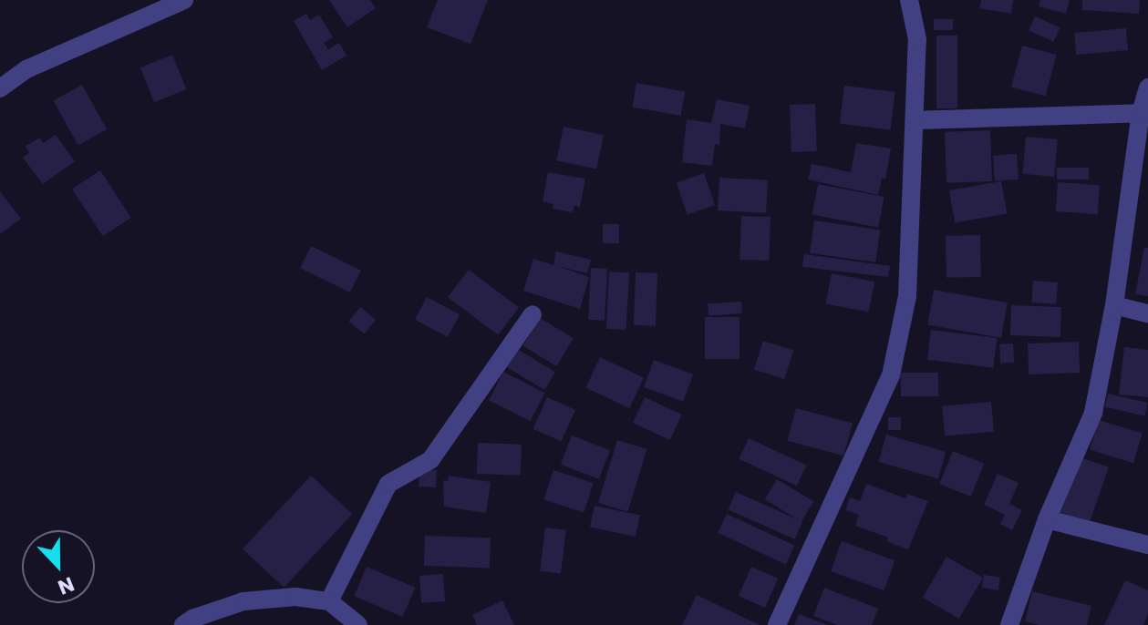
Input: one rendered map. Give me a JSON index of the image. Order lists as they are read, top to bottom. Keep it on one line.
{"north":"bottom"}
